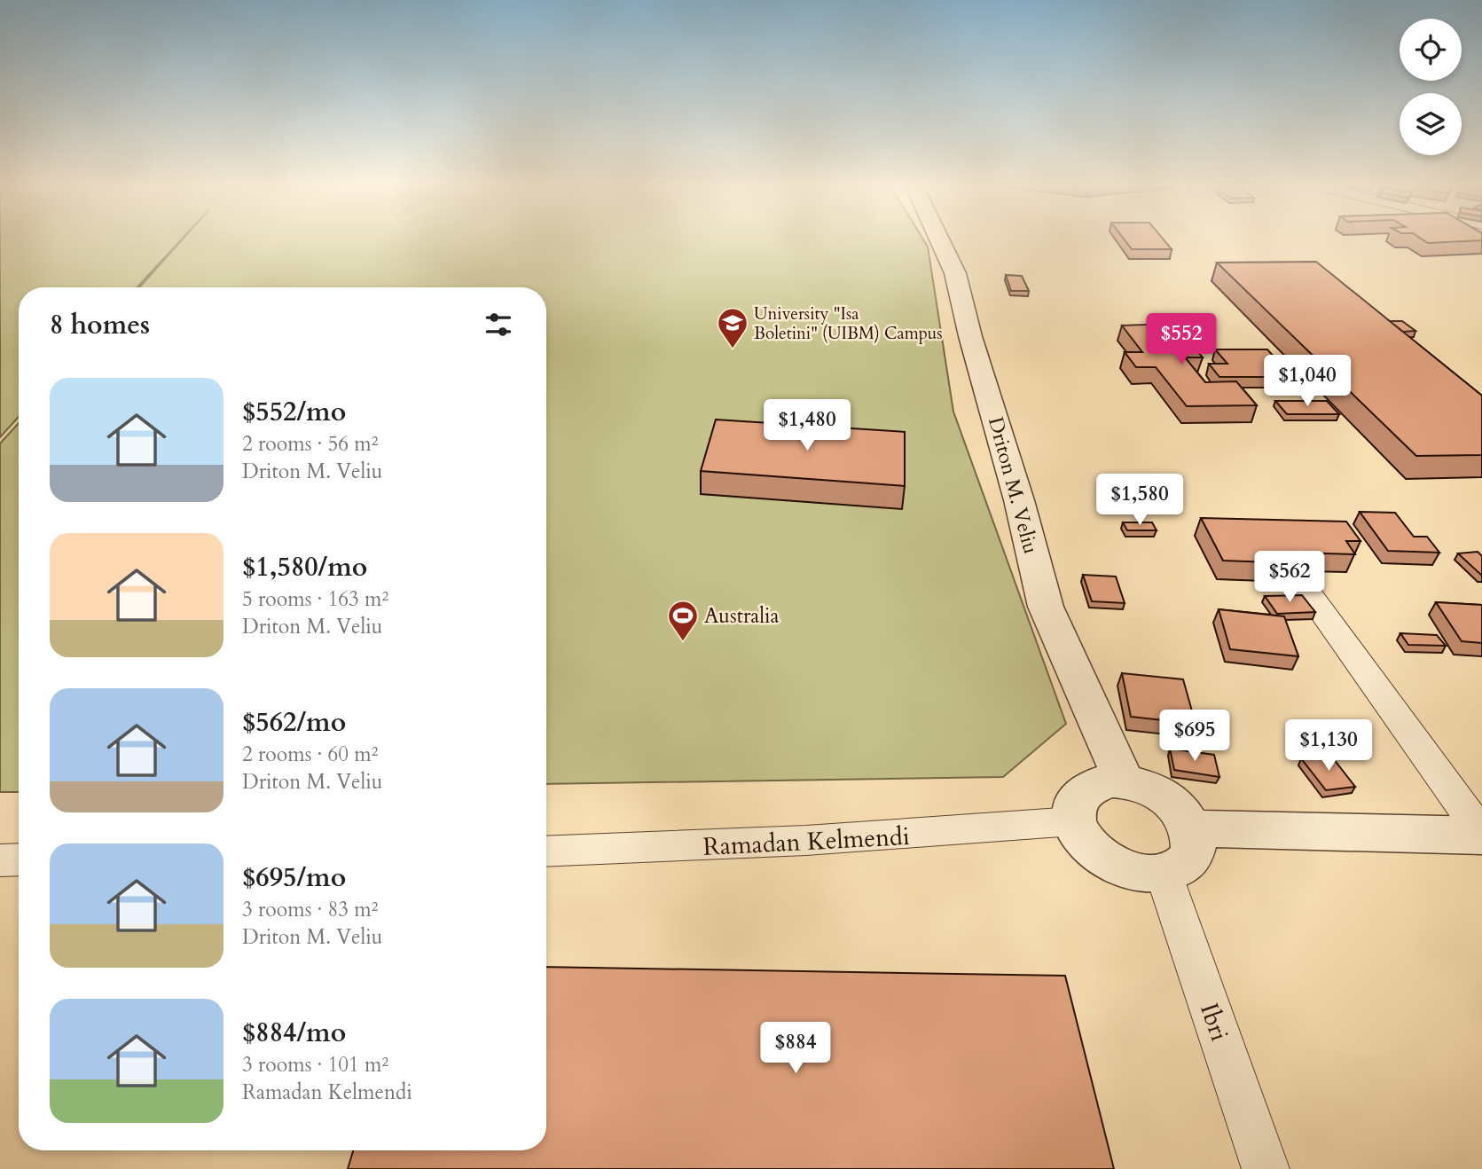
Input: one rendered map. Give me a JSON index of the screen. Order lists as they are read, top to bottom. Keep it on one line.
{"streets":{"street":["Driton M. Veliu","Ramadan Kelmendi","Ibri"]},"crossings":[["Driton M. Veliu","Ramadan Kelmendi"],["Driton M. Veliu","Ibri"],["Ramadan Kelmendi","Ibri"]],"places":{"school or university":["University \"Isa Boletini\" (UIBM) Campus"],"sports":["Australia"]},"page":{"heading":"8 homes","price":["$552","$1,040","$1,480","$1,580","$562","$695","$1,130","$884"],"list":[{"name":"$552/mo","note":"2 rooms · 56 m² · Driton M. Veliu"},{"name":"$1,580/mo","note":"5 rooms · 163 m² · Driton M. Veliu"},{"name":"$562/mo","note":"2 rooms · 60 m² · Driton M. Veliu"},{"name":"$695/mo","note":"3 rooms · 83 m² · Driton M. Veliu"},{"name":"$884/mo","note":"3 rooms · 101 m² · Ramadan Kelmendi"}]}}
